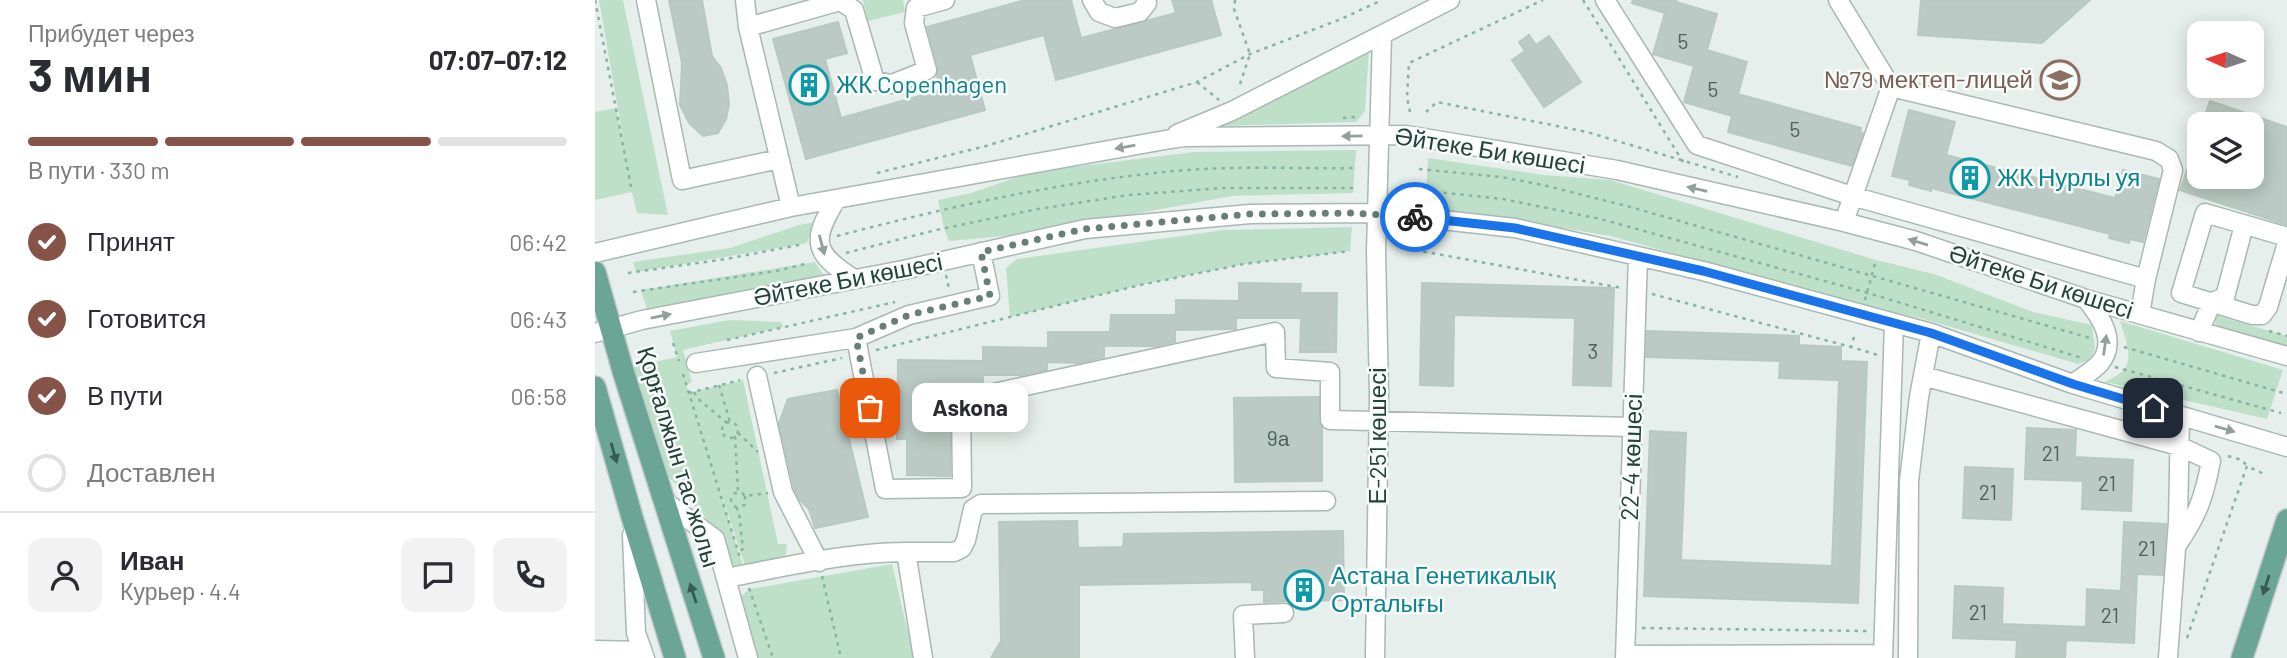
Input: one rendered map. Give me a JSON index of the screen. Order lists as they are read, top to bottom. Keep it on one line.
{"streets":{"main road":["Қорғалжын тас жолы"],"street":["Әйтеке Би көшесі","Е-251 көшесі","22-4 көшесі"]},"crossings":[["Әйтеке Би көшесі","Е-251 көшесі"],["Әйтеке Би көшесі","Қорғалжын тас жолы"],["Әйтеке Би көшесі","22-4 көшесі"]],"places":{"school or university":["№79 мектеп-лицей"],"building":["ЖК Copenhagen","ЖК Нурлы уя","Астана Генетикалық Орталығы"],"other":["Askona"]},"house_numbers":["5","5","5","3","9а","21","21","21","21","21","21"],"north":"left","page":{"heading":["3 мин","Прибудет через","07:07–07:12"],"panel":["Иван","Курьер · 4.4"],"bar":"В пути · 330 m","list":[["Принят","06:42"],["Готовится","06:43"],["В пути","06:58"],"Доставлен"],"bubble":"Askona"}}
